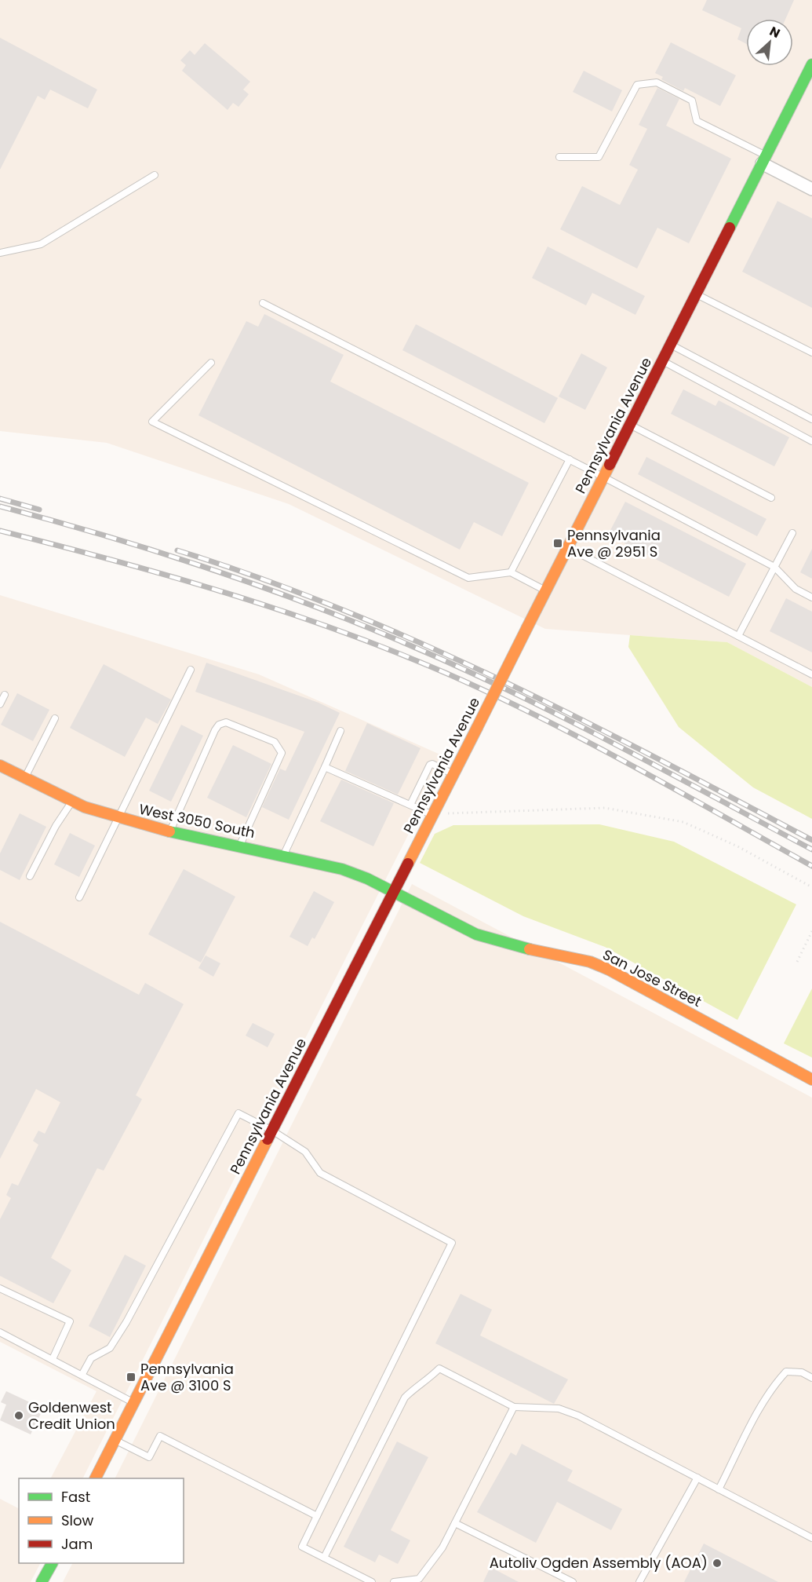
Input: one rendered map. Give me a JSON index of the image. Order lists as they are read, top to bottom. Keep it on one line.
{"streets":{"street":["Pennsylvania Avenue","West 3050 South","San Jose Street"]},"crossings":[["Pennsylvania Avenue","West 3050 South"],["Pennsylvania Avenue","San Jose Street"],["West 3050 South","San Jose Street"]],"places":{"transit":["Pennsylvania Ave @ 2951 S","Pennsylvania Ave @ 3100 S"],"other":["Goldenwest Credit Union","Autoliv Ogden Assembly (AOA)"]},"legend":["Fast","Slow","Jam"],"north":"top right"}
